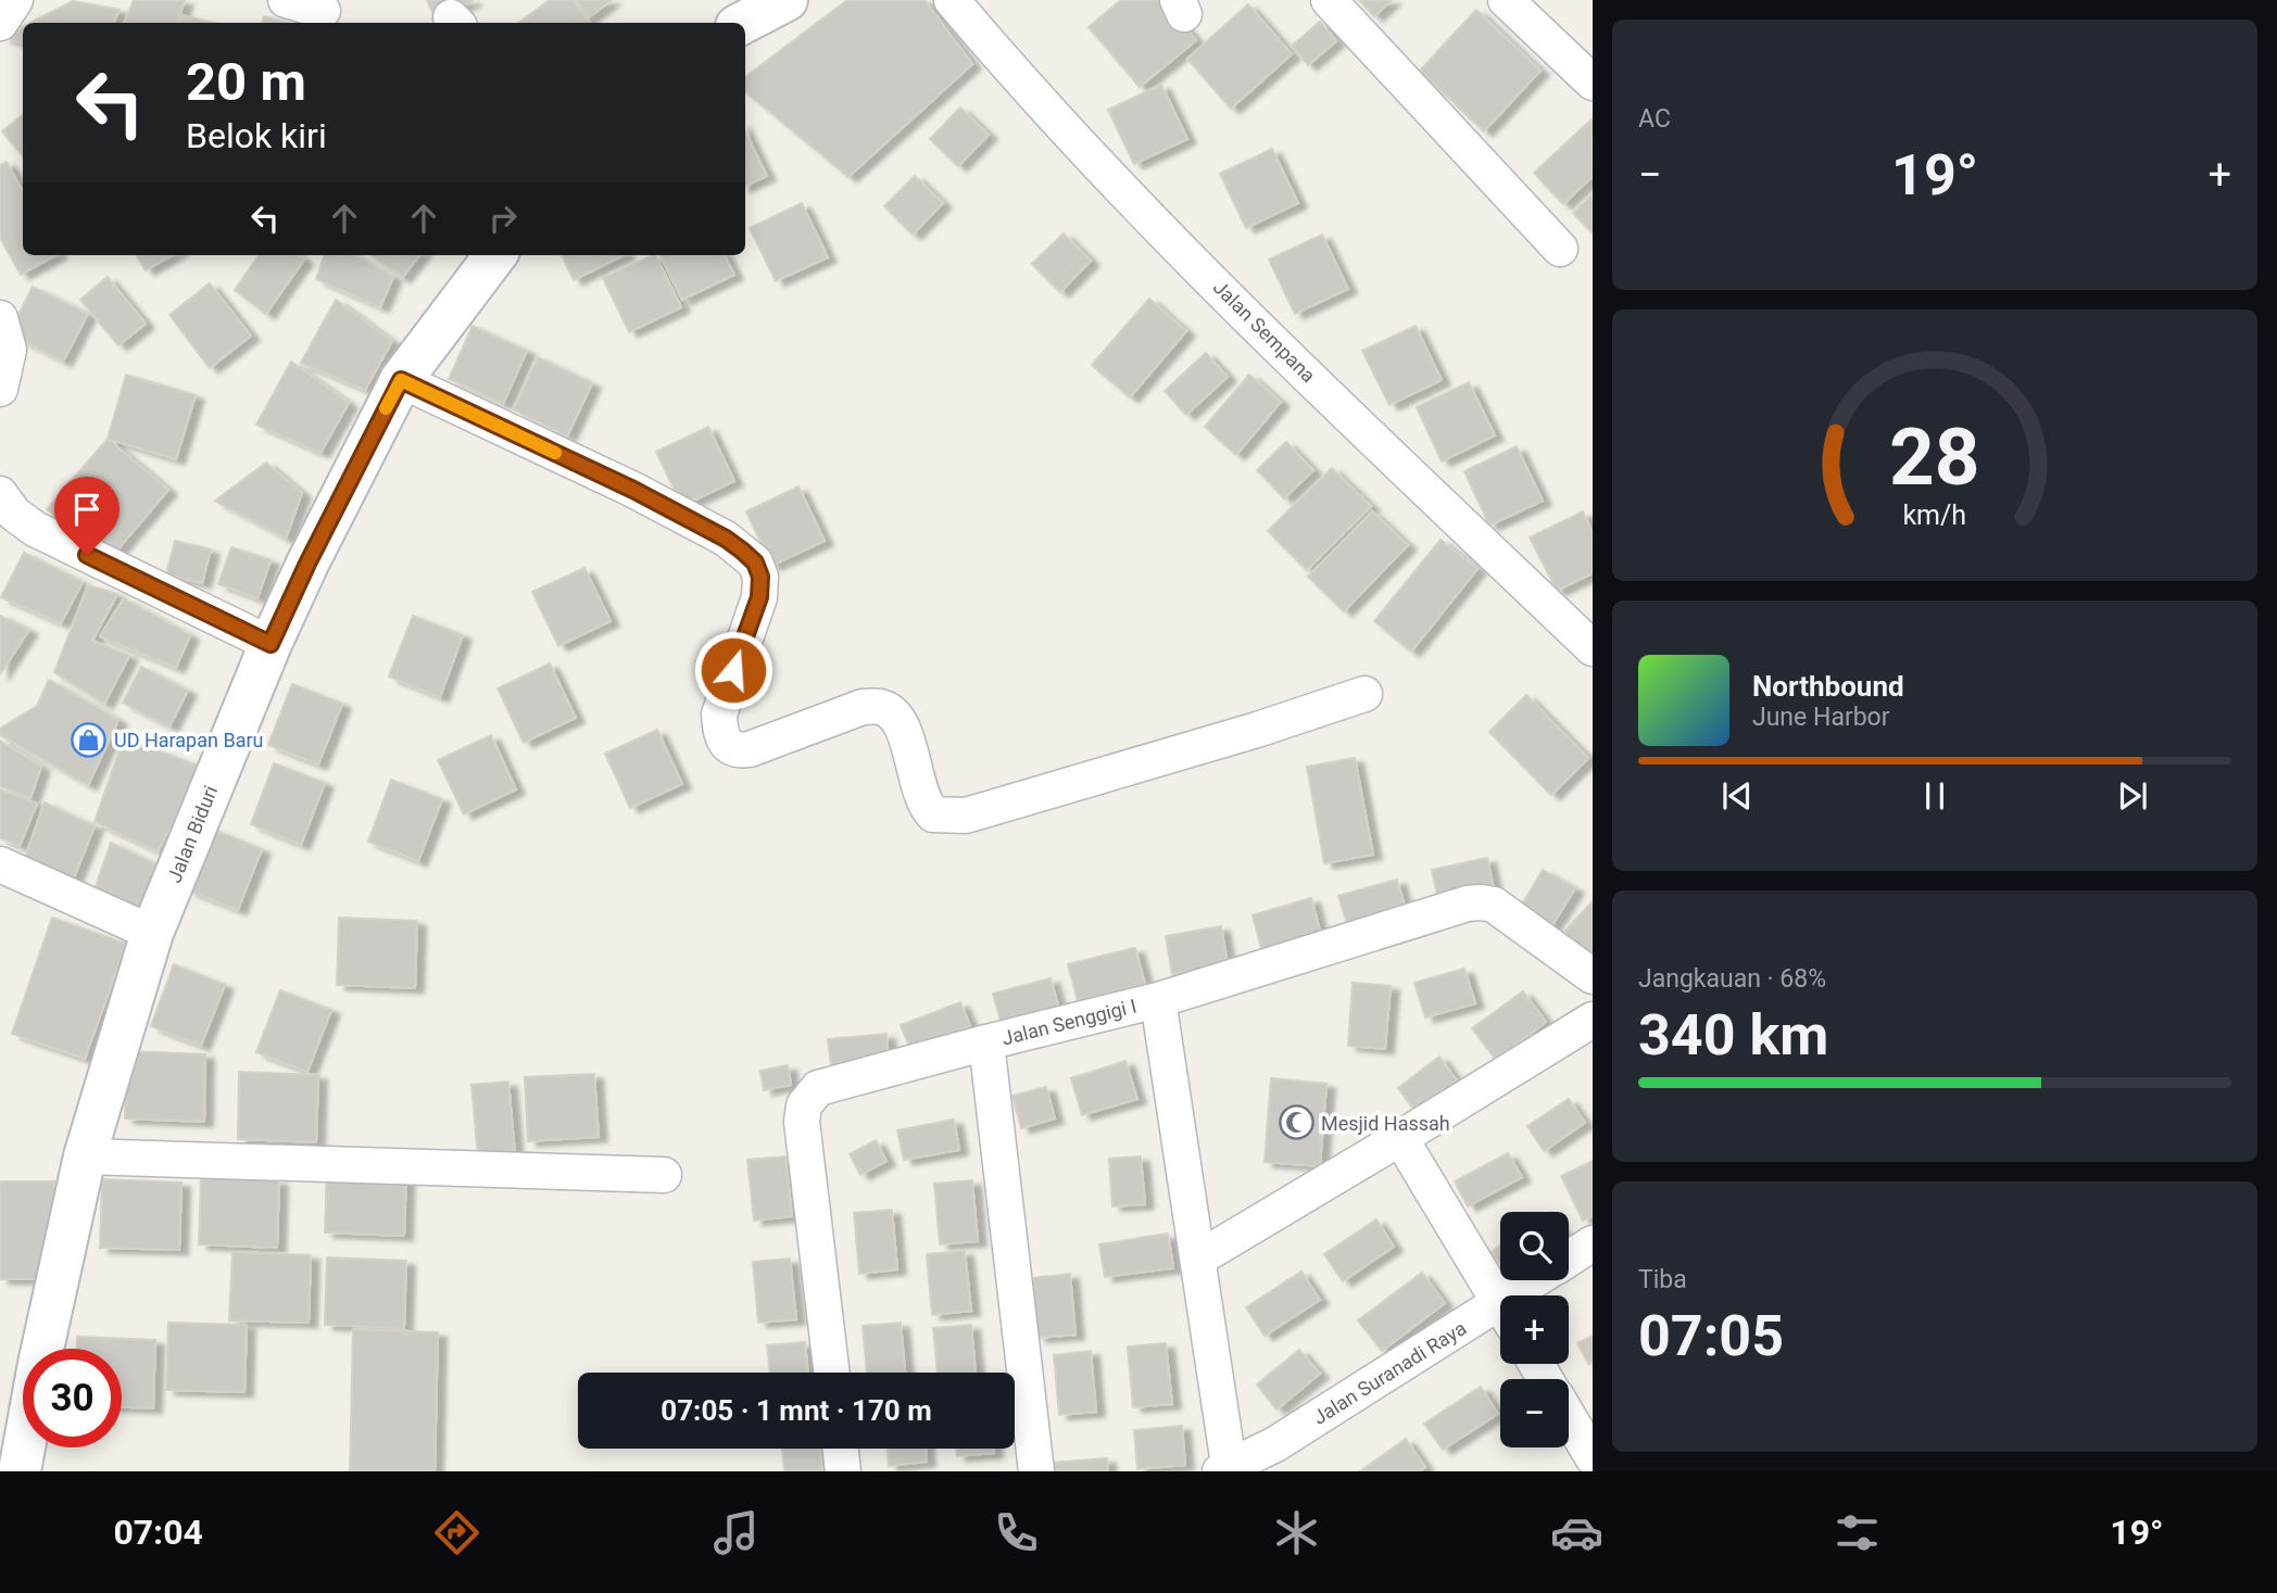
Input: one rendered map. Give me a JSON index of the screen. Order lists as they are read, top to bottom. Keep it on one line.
{"streets":{"street":["Jalan Sempana","Jalan Biduri","Jalan Senggigi I","Jalan Suranadi Raya"]},"places":{"shop":["UD Harapan Baru"],"mosque":["Mesjid Hassah"]},"page":{"tile":["AC",["Jangkauan · 68%","340 km"],["Tiba","07:05"]],"turn":["20 m","Belok kiri"],"heat":["−","19°","+"],"song":["Northbound","June Harbor"],"map_buttons":["+","−"],"limit":"30","trip":"07:05 · 1 mnt · 170 m","tabs":["07:04","19°"],"gauge":["28","km/h"]}}
